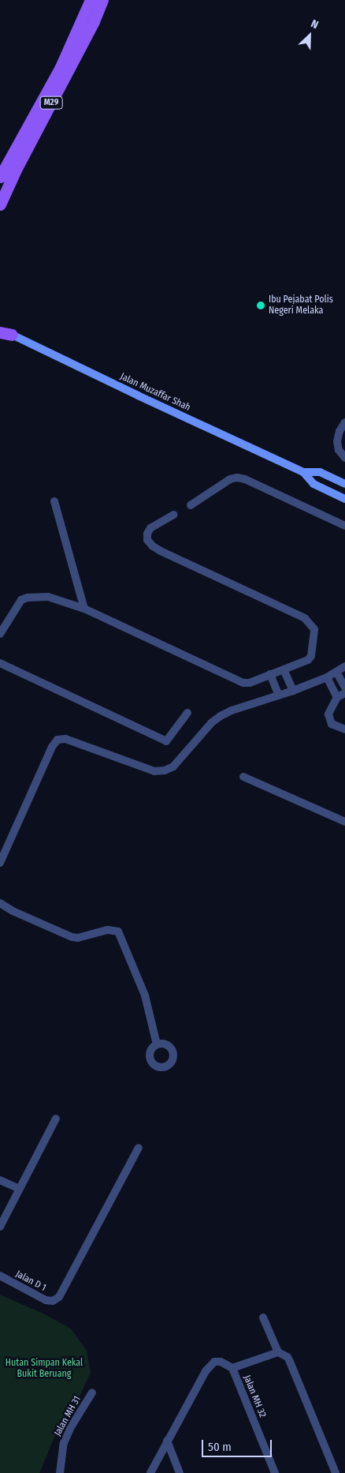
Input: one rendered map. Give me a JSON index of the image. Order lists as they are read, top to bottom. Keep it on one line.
{"streets":{"main road":["M29","Jalan Muzaffar Shah"],"street":["Jalan D 1","Jalan MH 32","Jalan MH 31"]},"parks":["Hutan Simpan Kekal Bukit Beruang"],"places":["Ibu Pejabat Polis Negeri Melaka"],"scale_bar":"50 m","north":"top right"}
